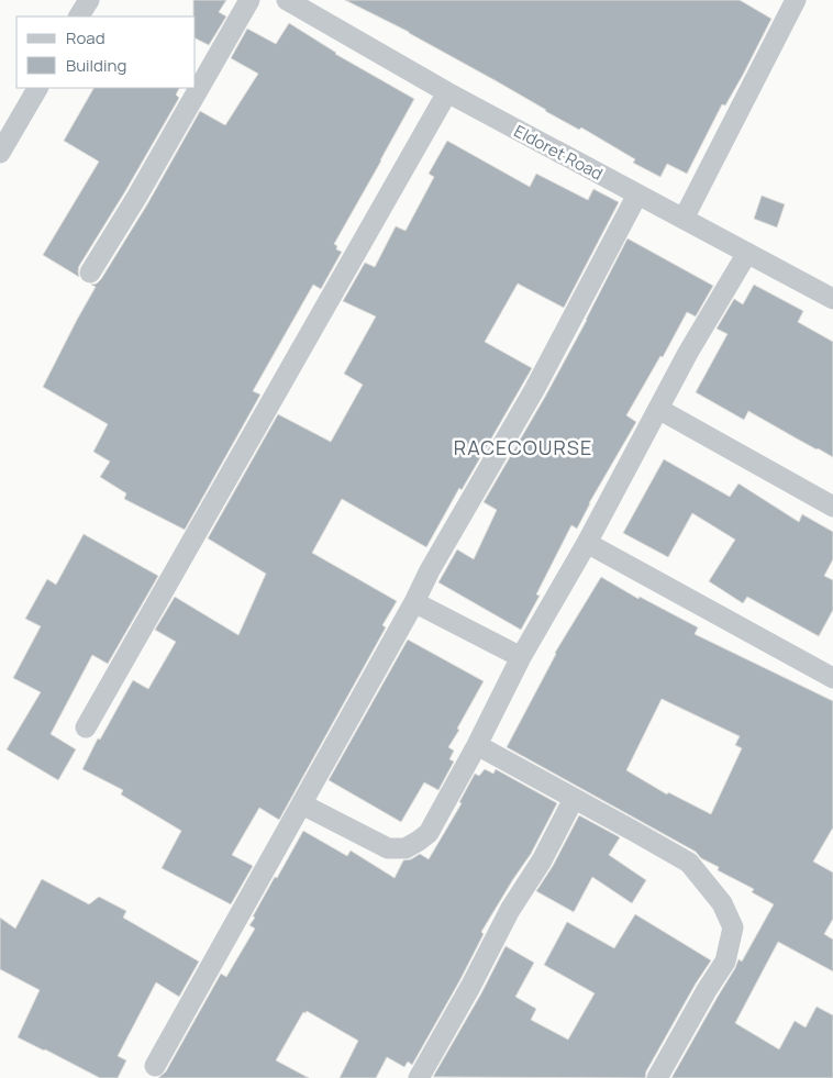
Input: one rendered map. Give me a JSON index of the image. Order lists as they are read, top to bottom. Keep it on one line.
{"streets":{"street":["Eldoret Road"]},"districts":["RACECOURSE"],"legend":["Road","Building"]}
